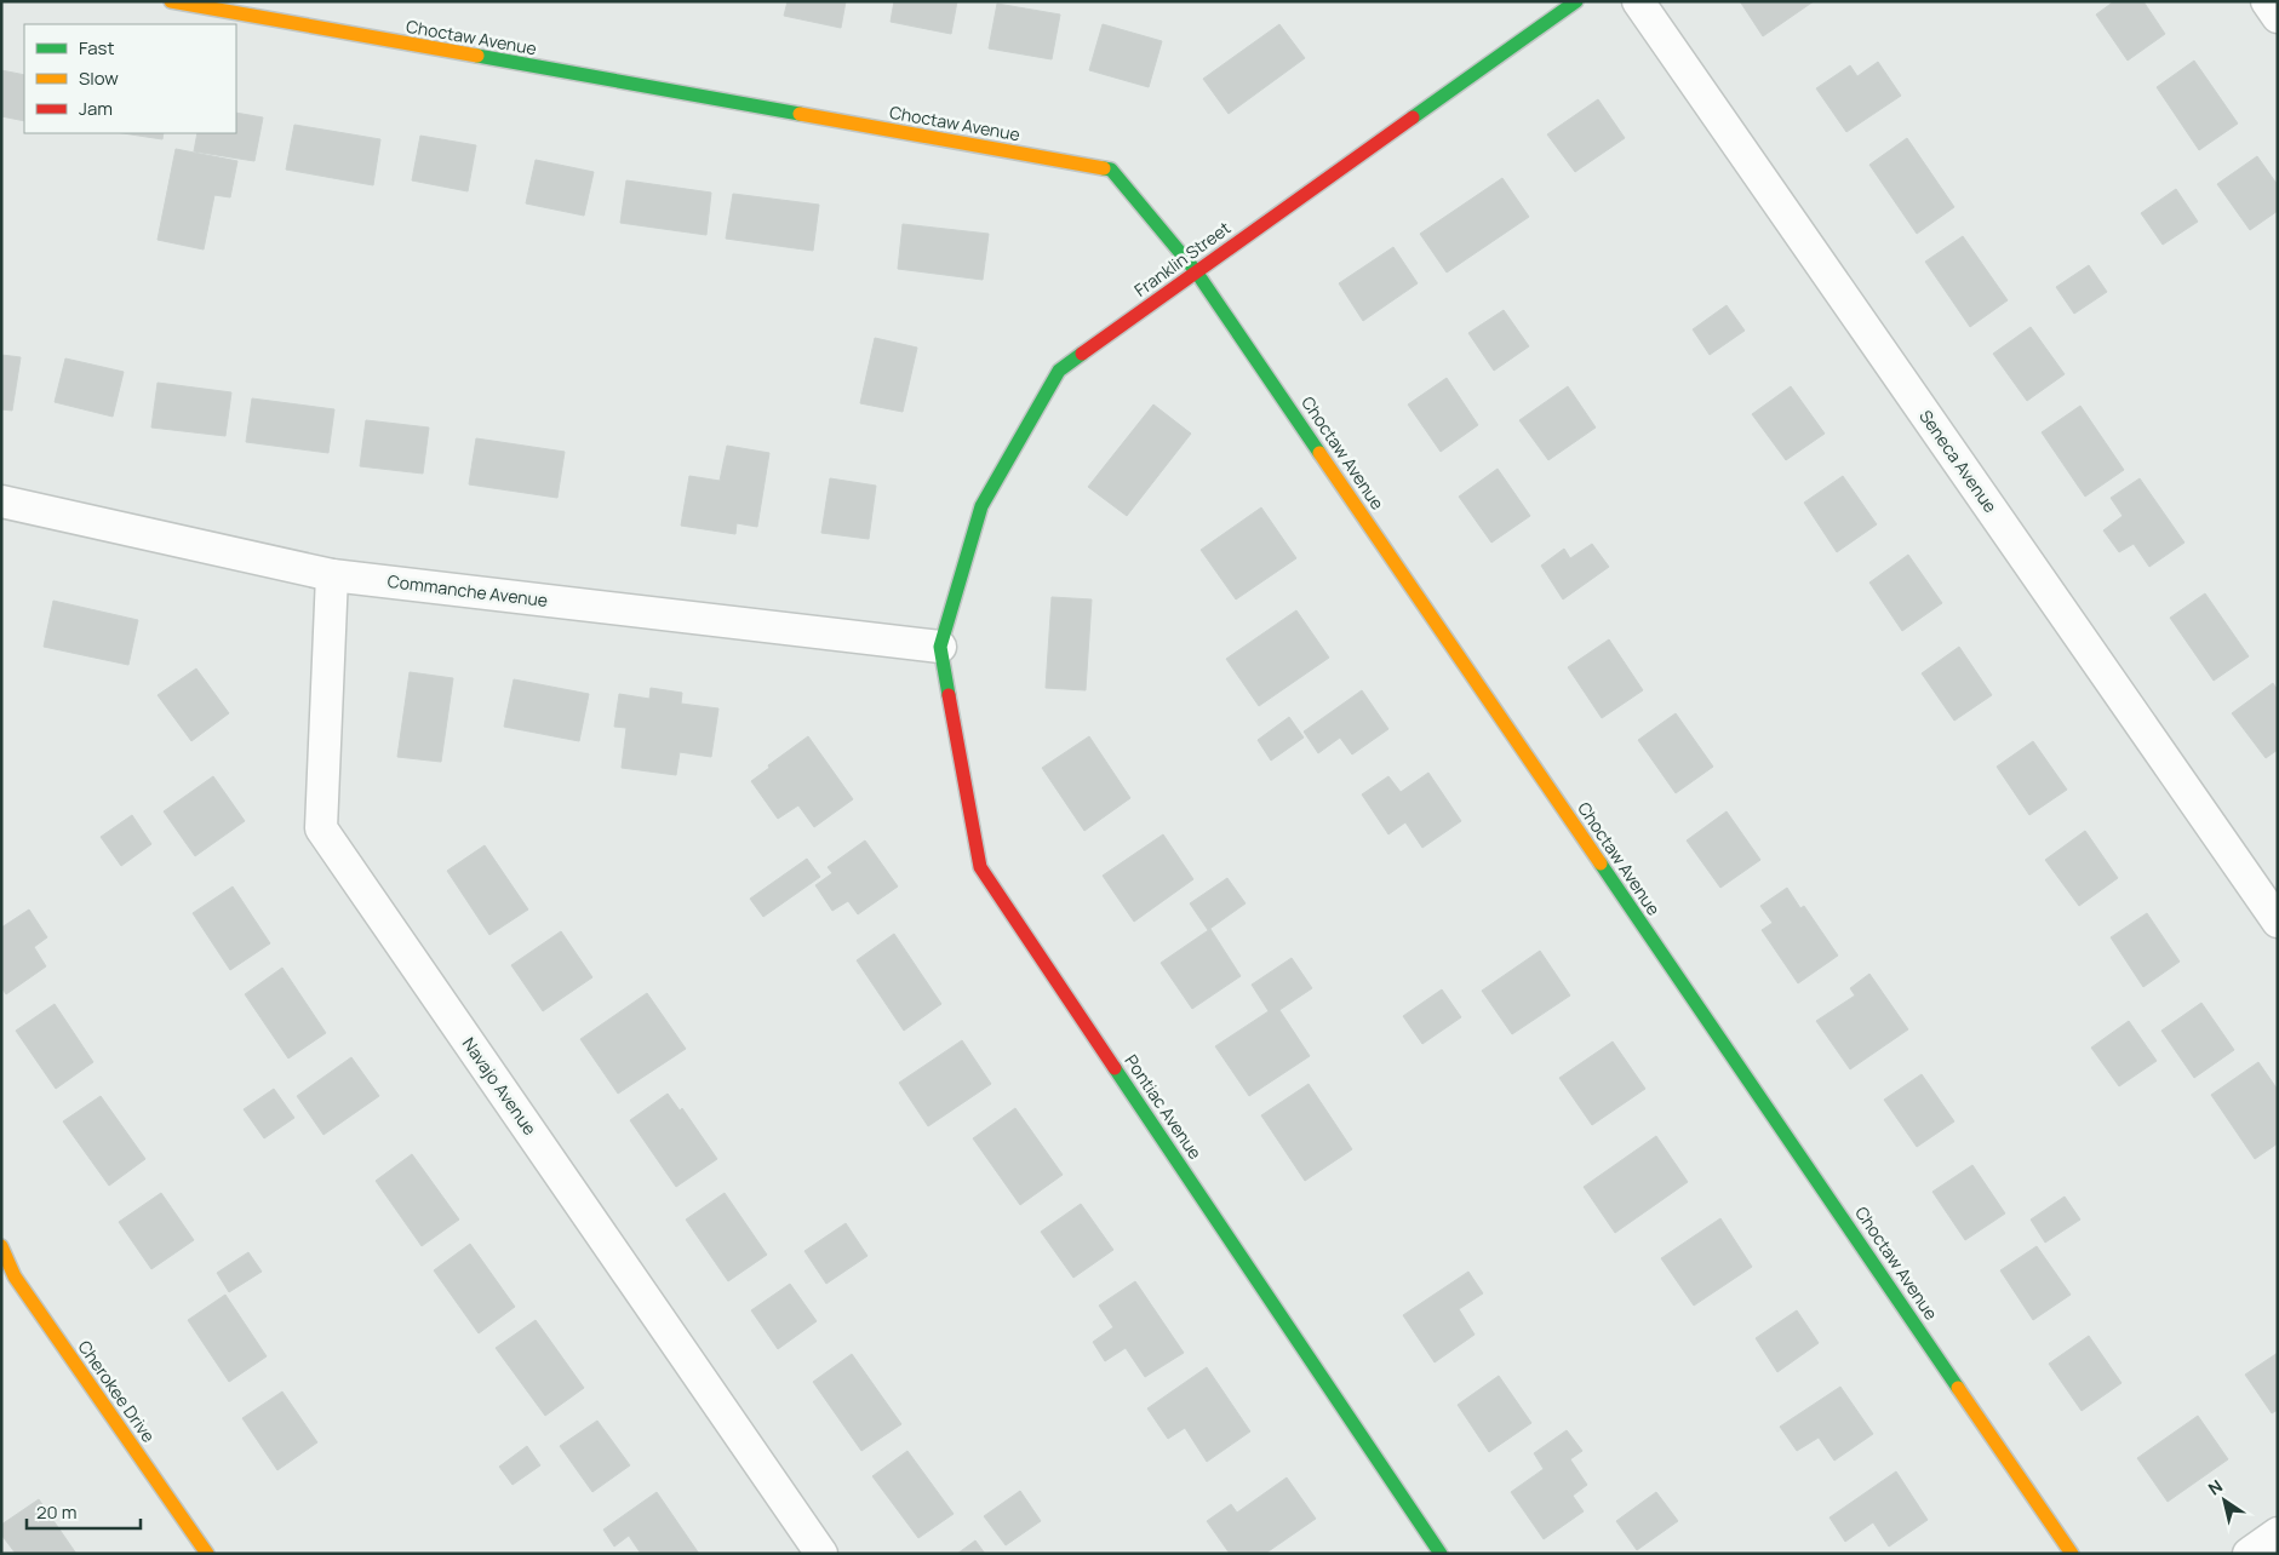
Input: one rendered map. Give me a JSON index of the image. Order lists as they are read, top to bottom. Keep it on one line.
{"streets":{"street":["Choctaw Avenue","Franklin Street","Seneca Avenue","Commanche Avenue","Navajo Avenue","Pontiac Avenue","Cherokee Drive"]},"crossings":[["Choctaw Avenue","Franklin Street"],["Franklin Street","Commanche Avenue"],["Franklin Street","Pontiac Avenue"],["Commanche Avenue","Navajo Avenue"],["Commanche Avenue","Pontiac Avenue"]],"legend":["Fast","Slow","Jam"],"scale_bar":"20 m","north":"top left"}
